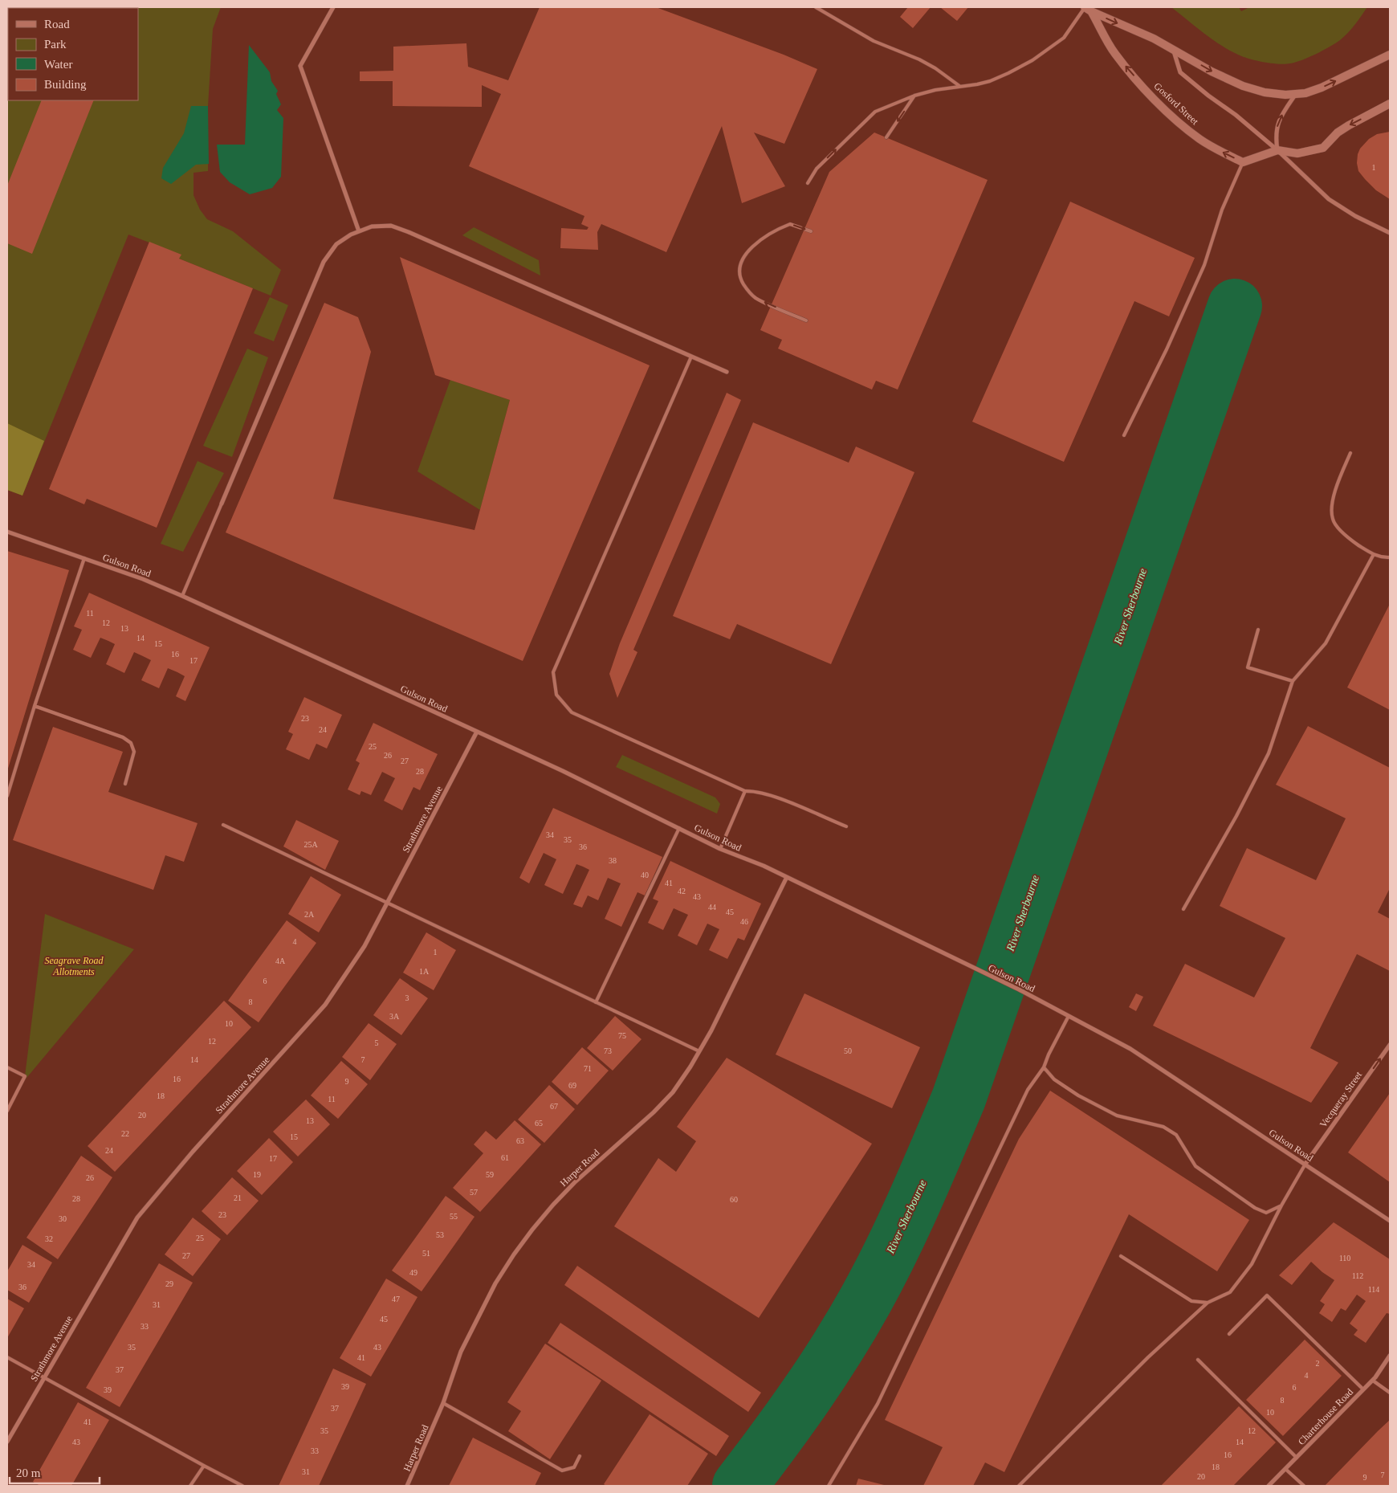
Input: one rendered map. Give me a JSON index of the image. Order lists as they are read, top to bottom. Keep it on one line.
{"streets":{"street":["Gosford Street","Gulson Road","Strathmore Avenue","Vecqueray Street","Harper Road","Charterhouse Road"]},"crossings":[["Gulson Road","Strathmore Avenue"],["Gulson Road","Vecqueray Street"],["Gulson Road","Harper Road"]],"one_way":["Vecqueray Street"],"water":["River Sherbourne"],"parks":["Seagrave Road Allotments"],"house_numbers":["1","11","12","13","14","15","16","17","23","24","25","26","27","28","34","35","25A","36","38","40","41","42","43","44","45","2A","46","4","1","4A","1A","6","3","8","3A","10","75","12","5","73","50","14","7","71","16","9","69","18","11","67","20","13","65","22","15","63","24","61","17","19","59","26","57","21","28","60","23","55","30","53","25","32","51","27","110","34","49","112","29","36","114","47","31","45","33","35","43","41","2","37","4","39","6","39","8","37","10","41","35","12","43","14","33","16","18","31","7","20","9"],"legend":["Road","Park","Water","Building"],"scale_bar":"20 m"}
